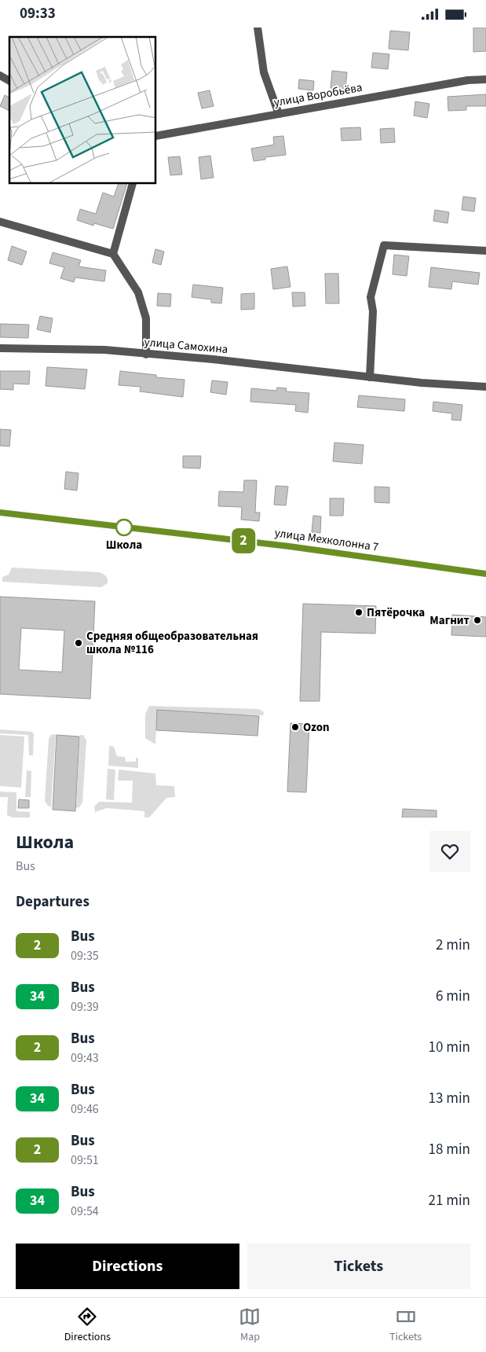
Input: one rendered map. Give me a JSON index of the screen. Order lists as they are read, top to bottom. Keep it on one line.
{"streets":{"street":["улица Воробьёва","улица Самохина","улица Мехколонна 7"]},"places":["Школа","Пятёрочка","Магнит","Средняя общеобразовательная школа №116","Ozon"],"lines":["bus line 2"],"page":{"status":"09:33","on_map":"2","heading":[["Школа","Bus"],"Departures"],"list":[{"mark":"2","name":"Bus","note":"09:35","value":"2 min"},{"mark":"34","name":"Bus","note":"09:39","value":"6 min"},{"mark":"2","name":"Bus","note":"09:43","value":"10 min"},{"mark":"34","name":"Bus","note":"09:46","value":"13 min"},{"mark":"2","name":"Bus","note":"09:51","value":"18 min"},{"mark":"34","name":"Bus","note":"09:54","value":"21 min"}],"buttons":["Directions","Tickets"],"tabs":["Directions","Map","Tickets"]}}
